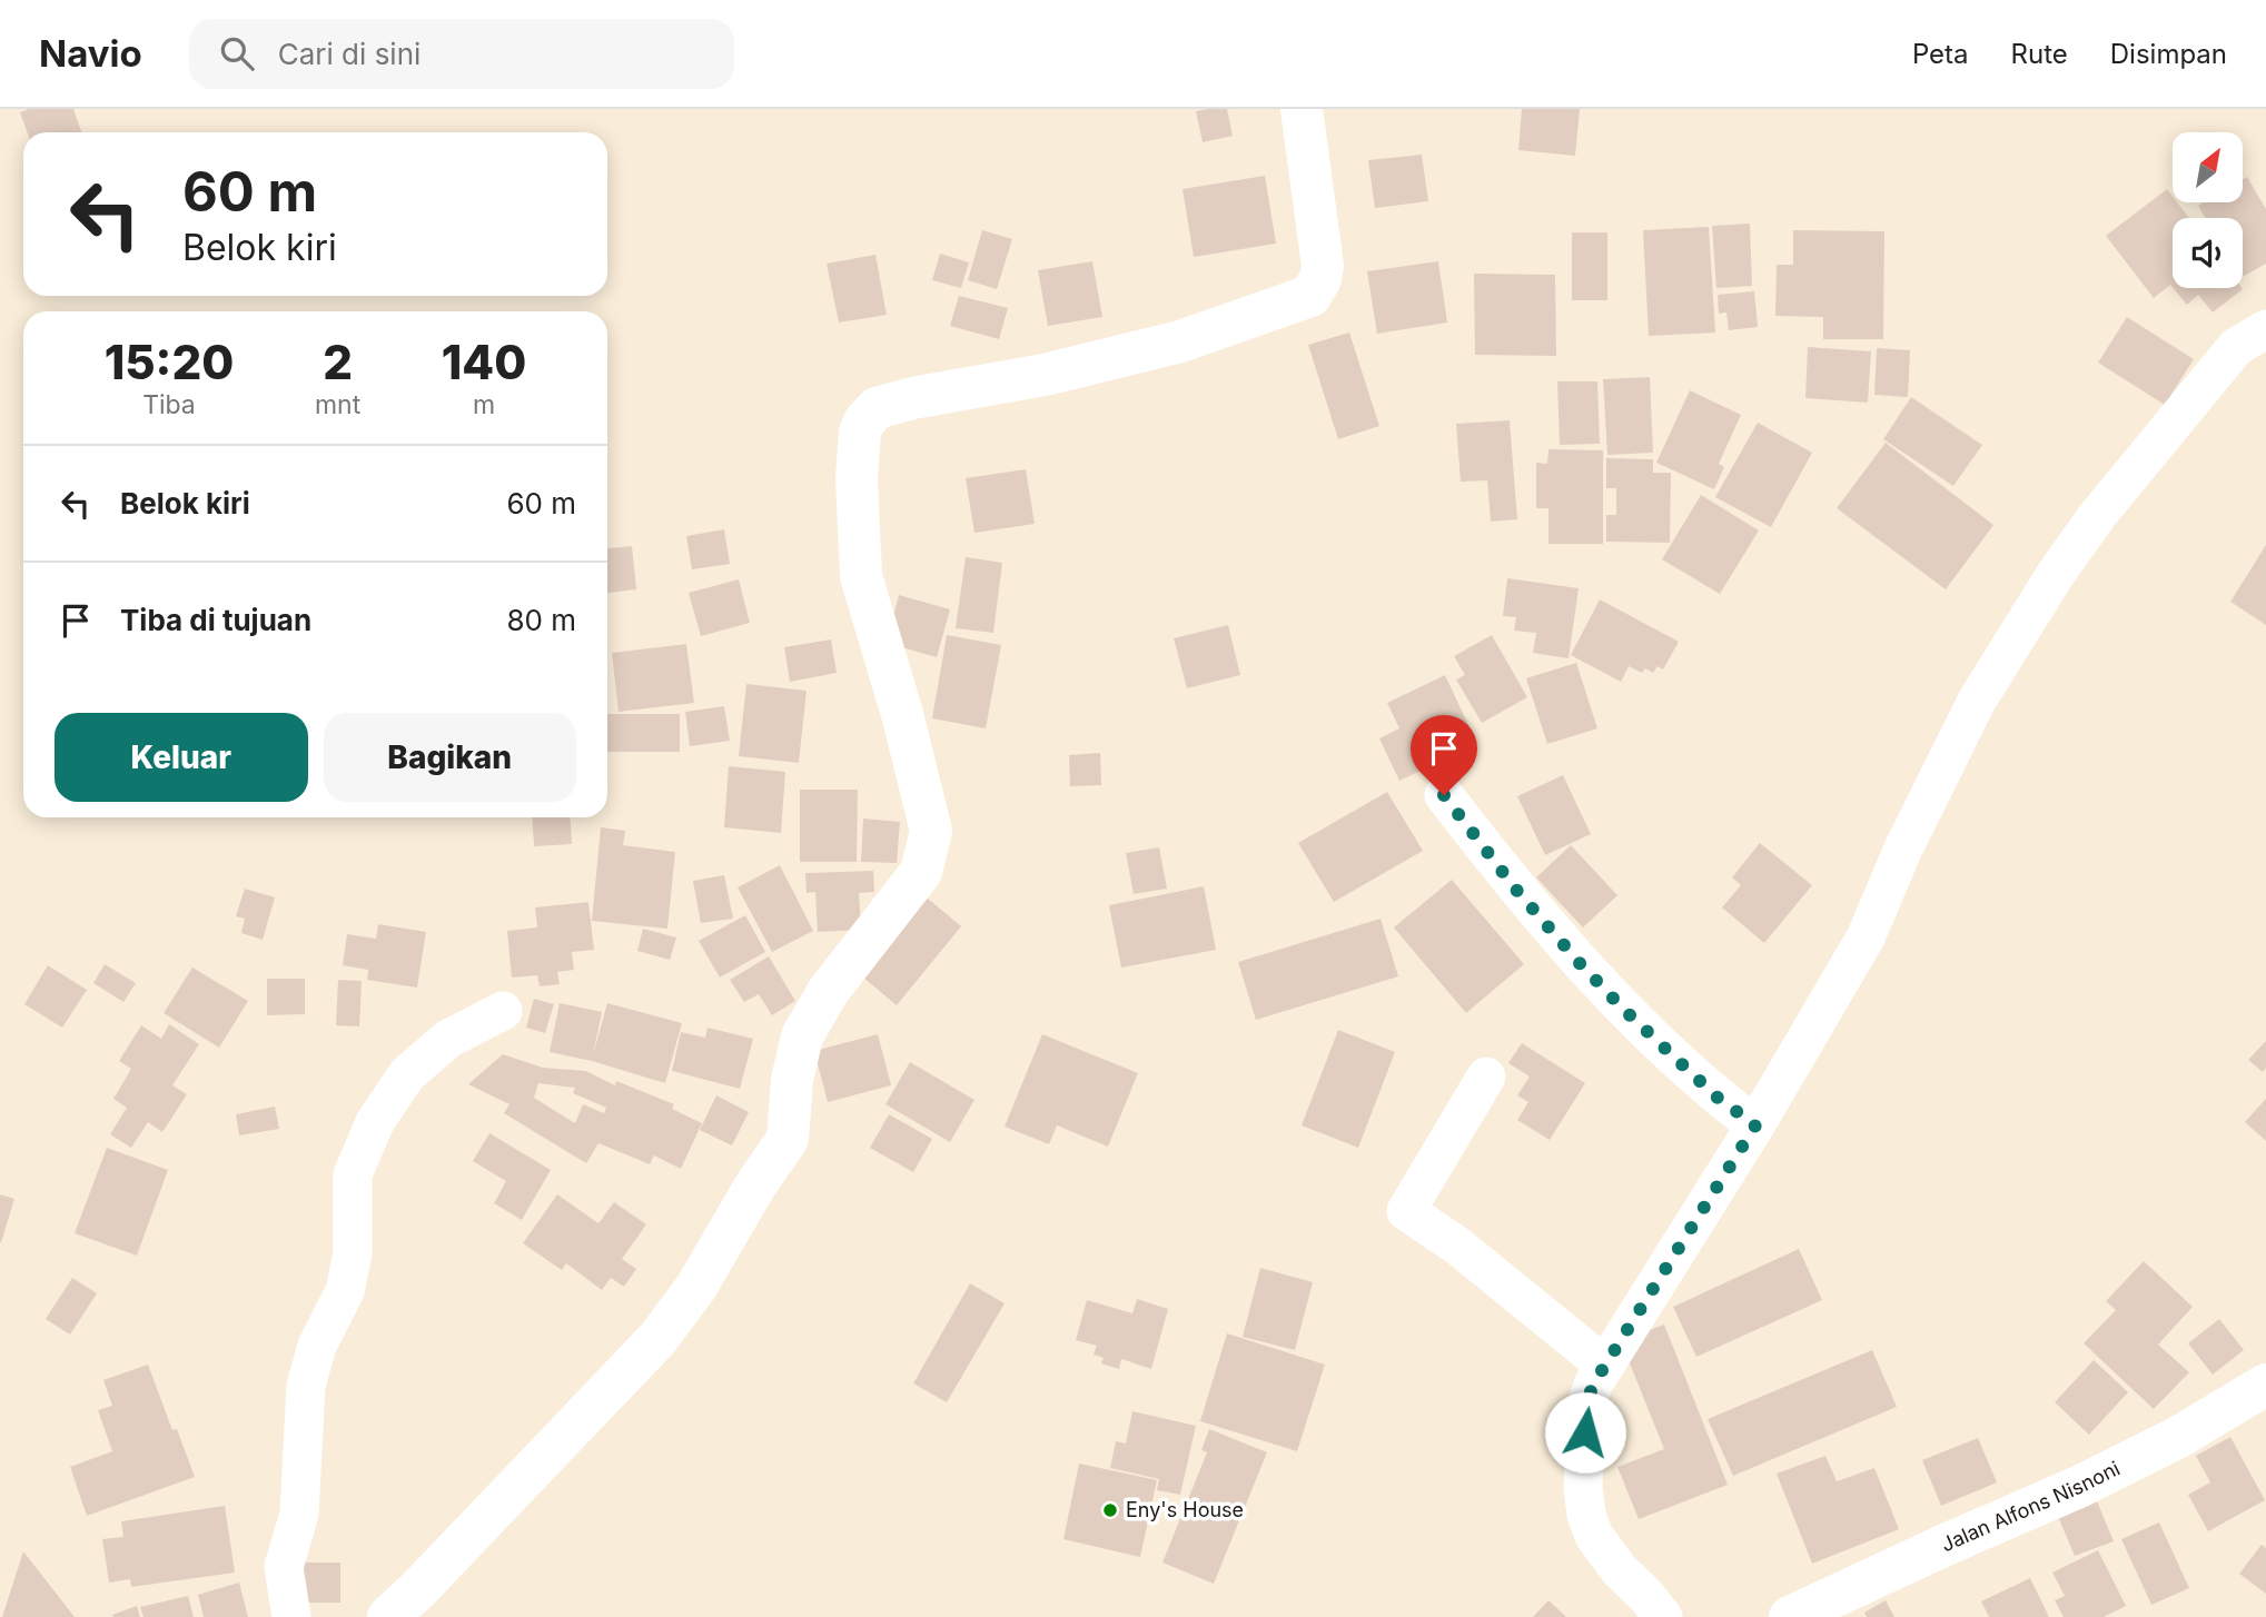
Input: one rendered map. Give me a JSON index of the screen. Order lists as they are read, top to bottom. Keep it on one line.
{"streets":{"street":["Jalan Alfons Nisnoni"]},"places":["Eny's House"],"north":"top right","page":{"header":"Navio","search":"Cari di sini","nav":["Peta","Rute","Disimpan"],"turn":["60 m","Belok kiri"],"eta":["15:20","Tiba","2","mnt","140","m"],"list":[{"name":"Belok kiri","value":"60 m"},{"name":"Tiba di tujuan","value":"80 m"}],"buttons":["Keluar","Bagikan"]}}
